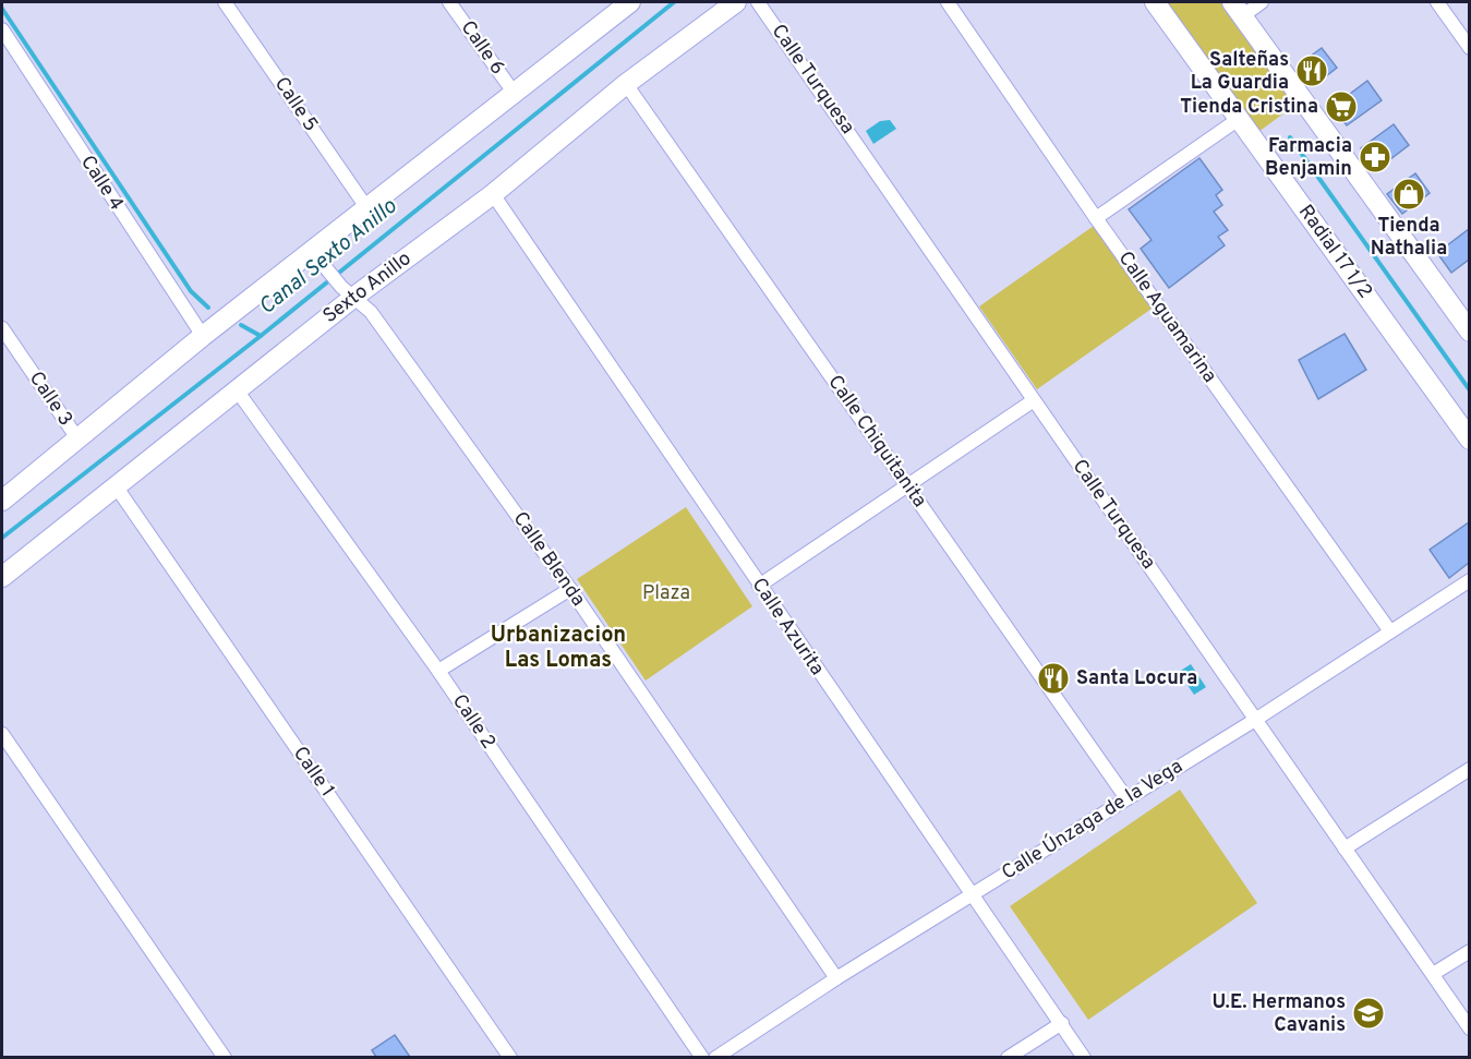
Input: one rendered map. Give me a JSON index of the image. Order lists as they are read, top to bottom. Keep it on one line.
{"streets":{"main road":["Radial 17 1/2","Sexto Anillo"],"street":["Calle 6","Calle Turquesa","Calle 5","Calle 4","Calle Aguamarina","Calle 3","Calle Chiquitanita","Calle Blenda","Calle Azurita","Calle 2","Calle 1","Calle Únzaga de la Vega"]},"crossings":[["Calle Turquesa","Calle Únzaga de la Vega"],["Sexto Anillo","Calle Chiquitanita"],["Sexto Anillo","Calle Blenda"],["Sexto Anillo","Calle Azurita"],["Sexto Anillo","Calle 2"],["Sexto Anillo","Calle 1"],["Calle Aguamarina","Calle Únzaga de la Vega"],["Calle Chiquitanita","Calle Únzaga de la Vega"],["Calle Blenda","Calle Únzaga de la Vega"],["Calle Azurita","Calle Únzaga de la Vega"]],"districts":["Urbanizacion Las Lomas"],"water":["Canal Sexto Anillo"],"parks":["Plaza"],"places":{"restaurant":["Salteñas La Guardia","Santa Locura"],"supermarket":["Tienda Cristina"],"pharmacy":["Farmacia Benjamin"],"shop":["Tienda Nathalia"],"school or university":["U.E. Hermanos Cavanis"]}}
